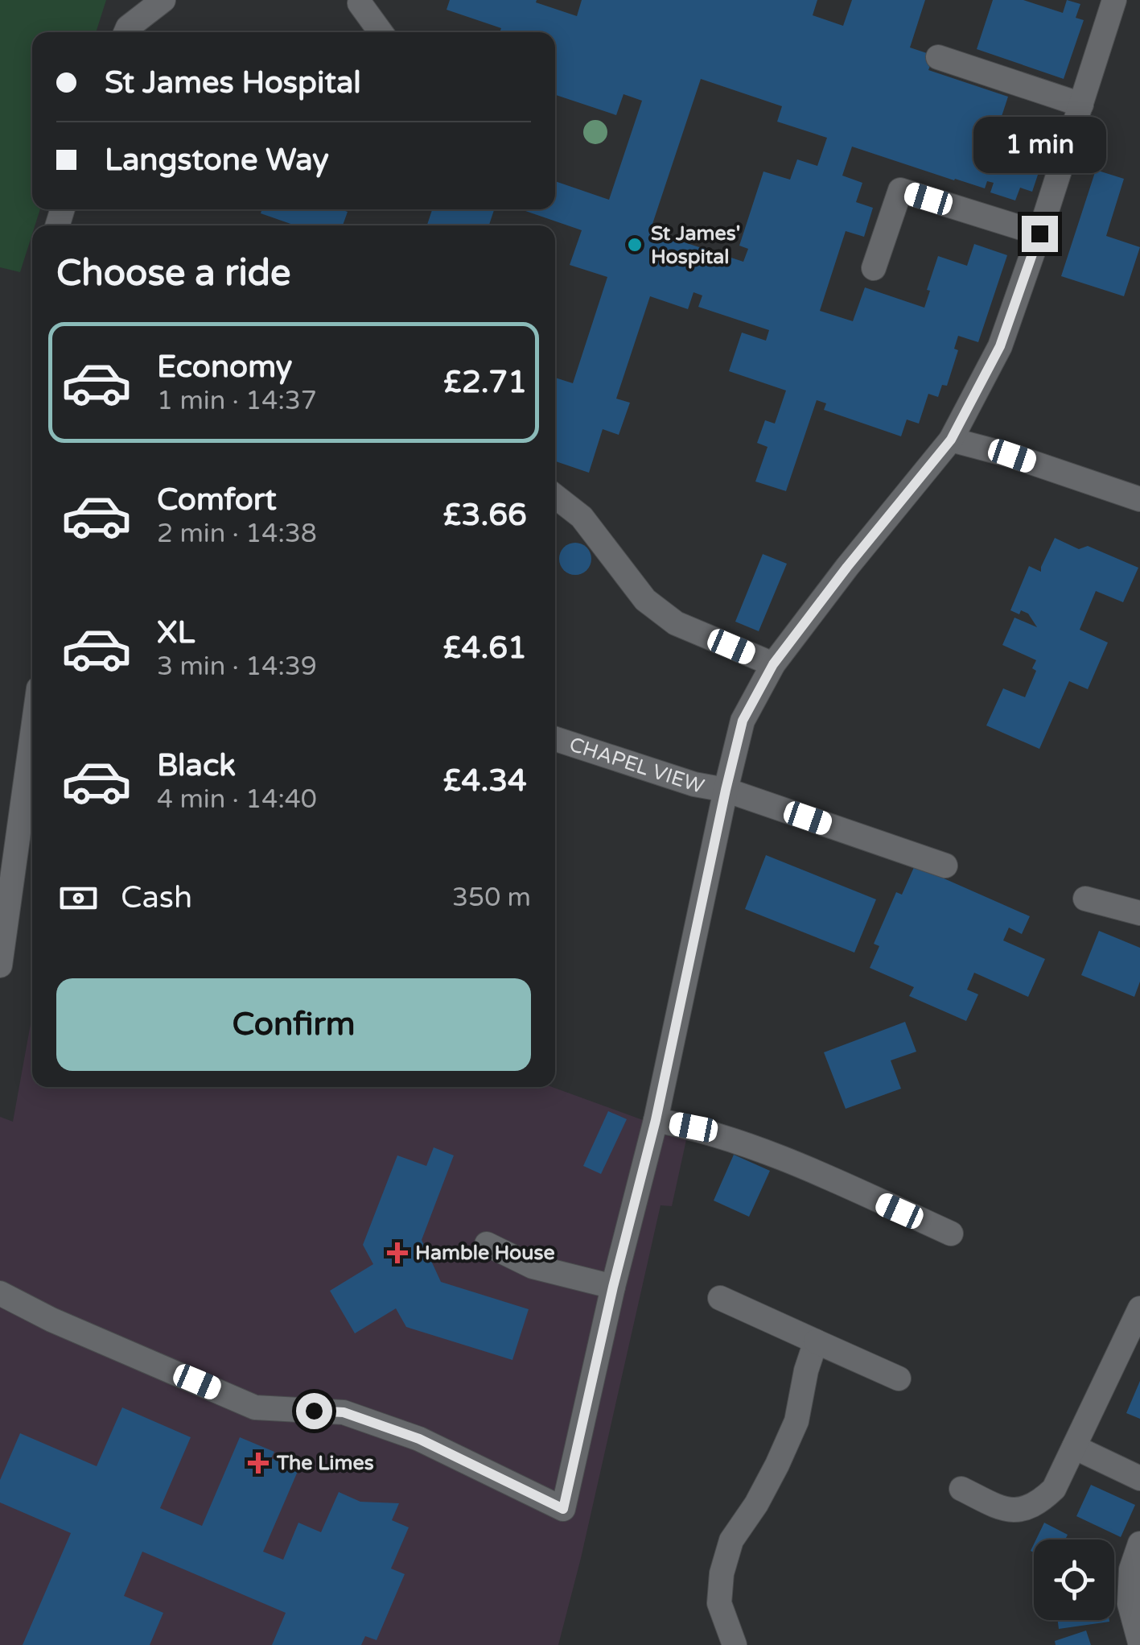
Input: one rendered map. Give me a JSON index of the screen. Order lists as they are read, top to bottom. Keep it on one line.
{"streets":{"street":["CHAPEL VIEW"]},"places":{"other":["St James' Hospital"],"health":["Hamble House","The Limes"]},"page":{"banner":["St James Hospital","Langstone Way"],"bubble":"1 min","heading":"Choose a ride","list":[{"name":"Economy","note":"1 min · 14:37","value":"£2.71"},{"name":"Comfort","note":"2 min · 14:38","value":"£3.66"},{"name":"XL","note":"3 min · 14:39","value":"£4.61"},{"name":"Black","note":"4 min · 14:40","value":"£4.34"}],"pay":["Cash","350 m"],"buttons":"Confirm"}}
